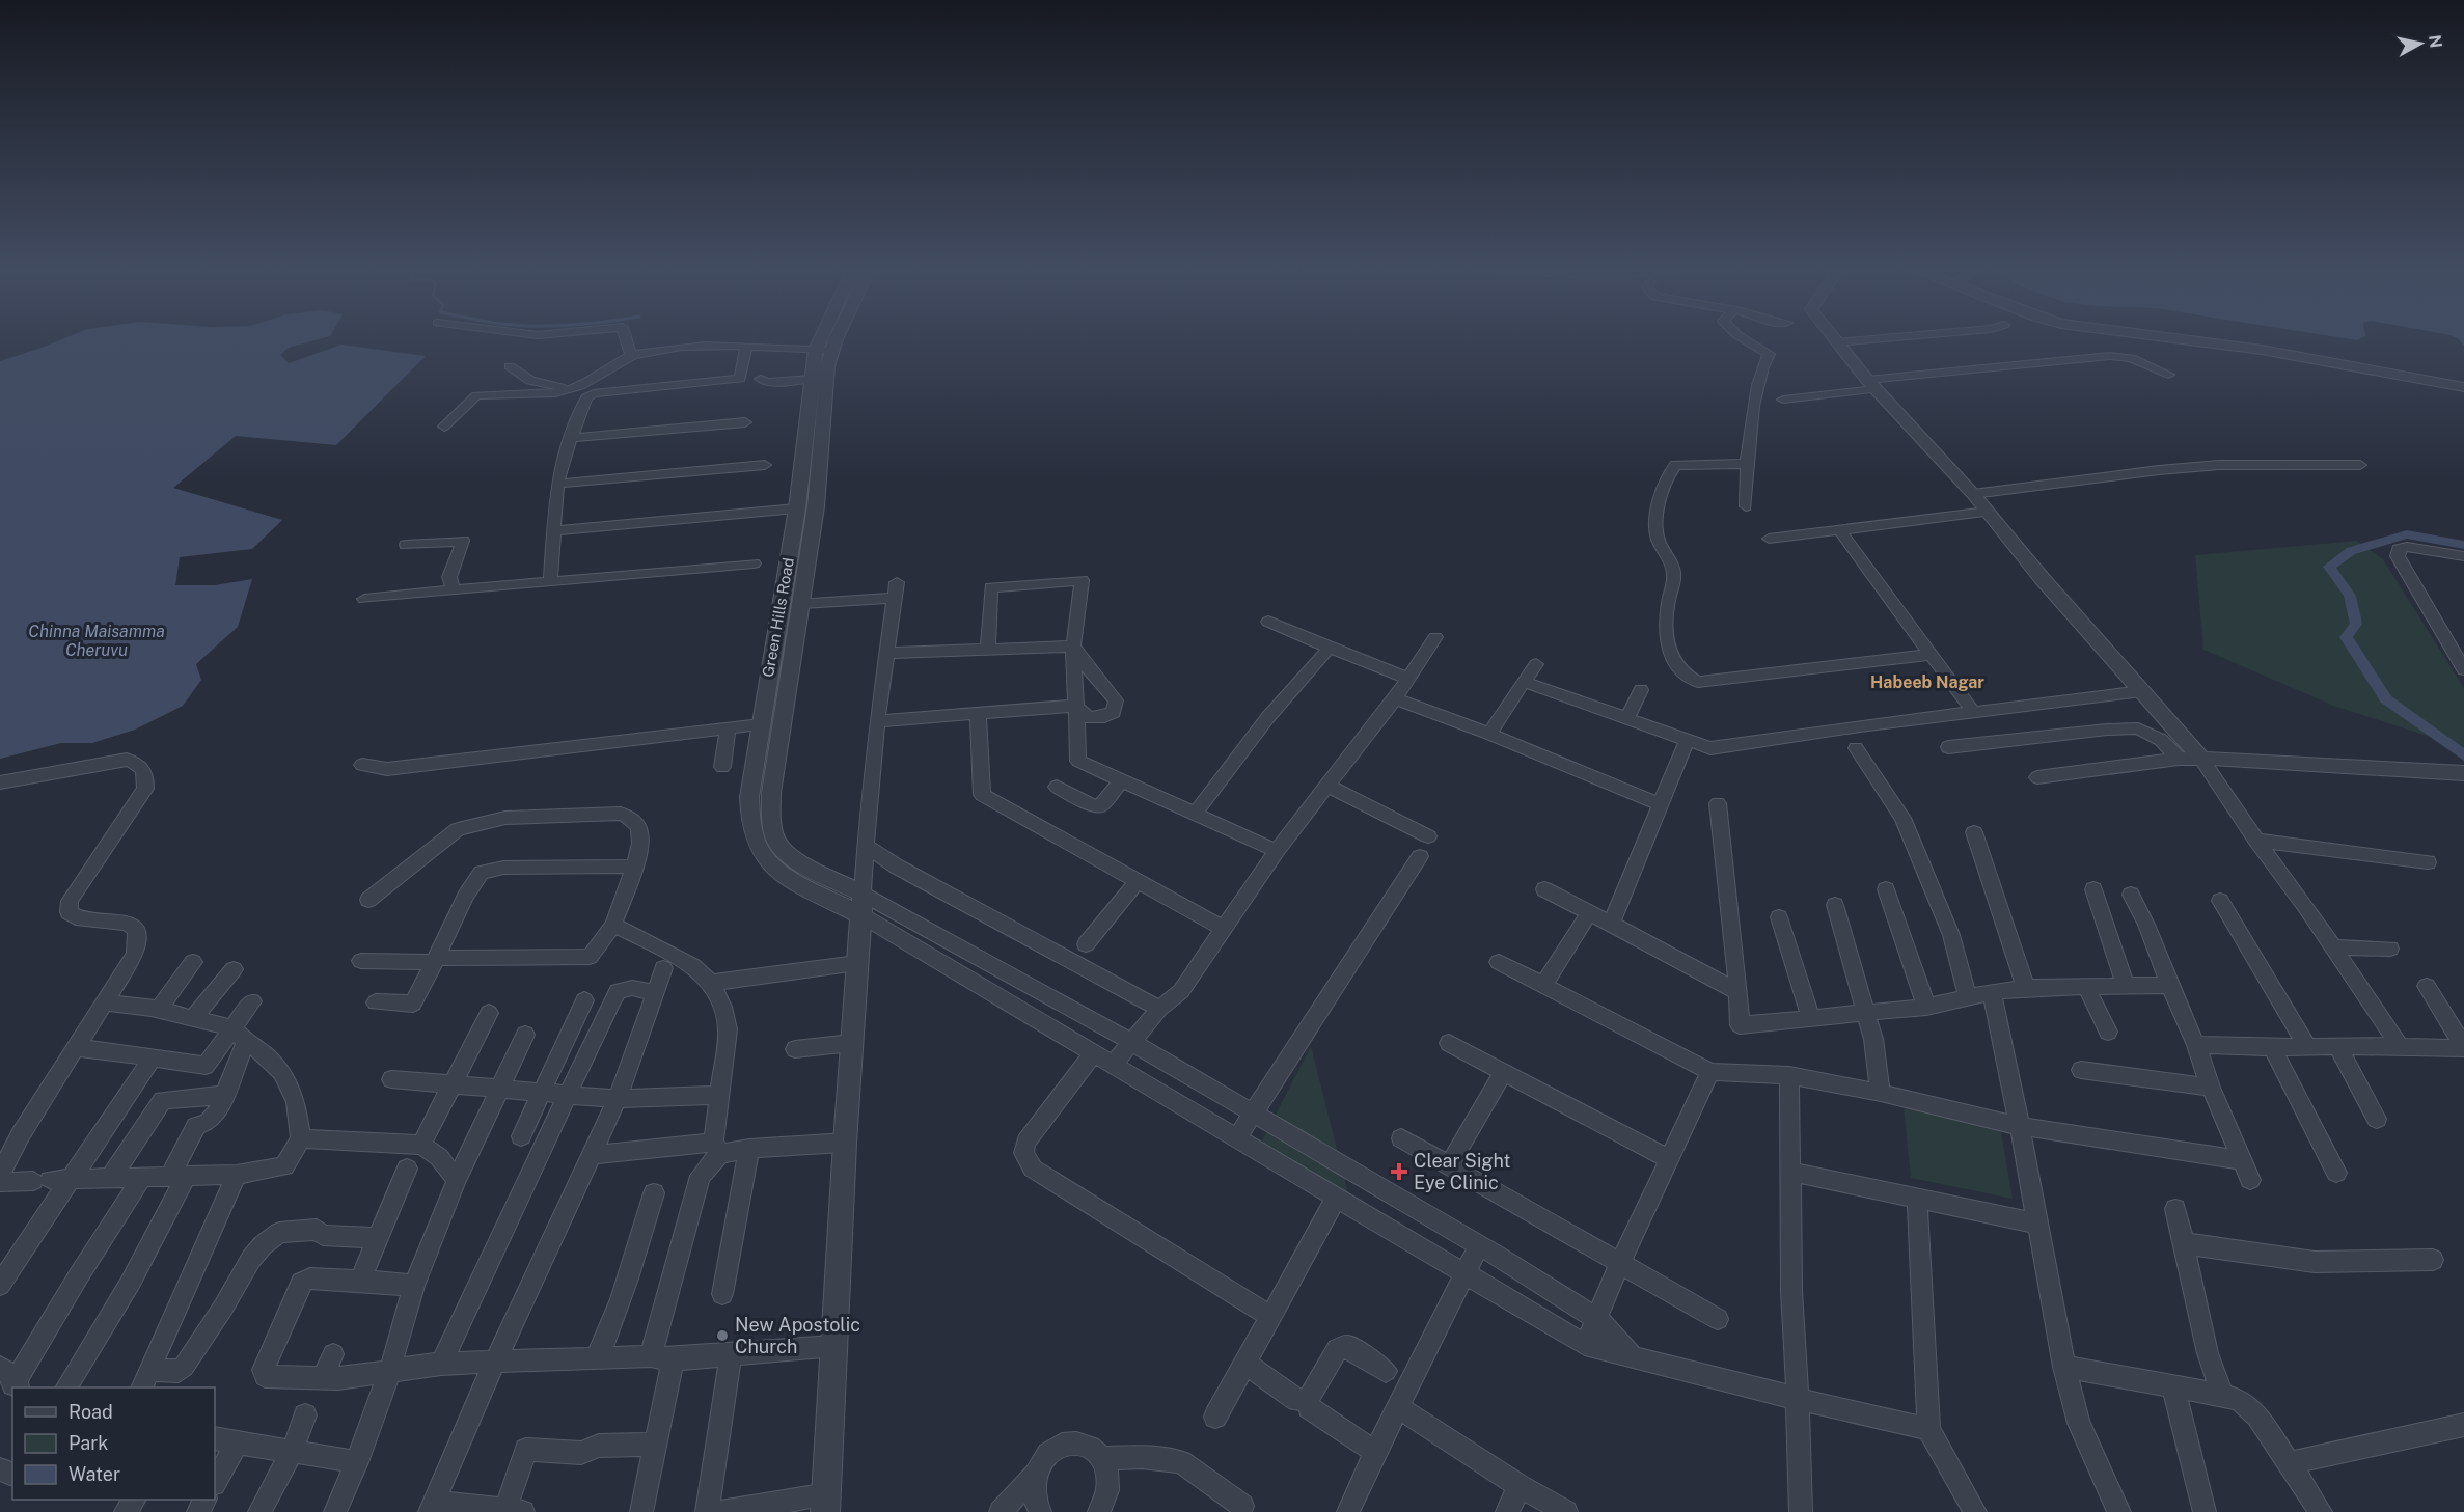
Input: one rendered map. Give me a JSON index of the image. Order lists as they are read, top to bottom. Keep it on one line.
{"streets":{"street":["Green Hills Road"]},"districts":["Habeeb Nagar"],"water":["Chinna Maisamma Cheruvu"],"places":{"health":["Clear Sight Eye Clinic"],"other":["New Apostolic Church"]},"legend":["Road","Park","Water"],"north":"right"}
